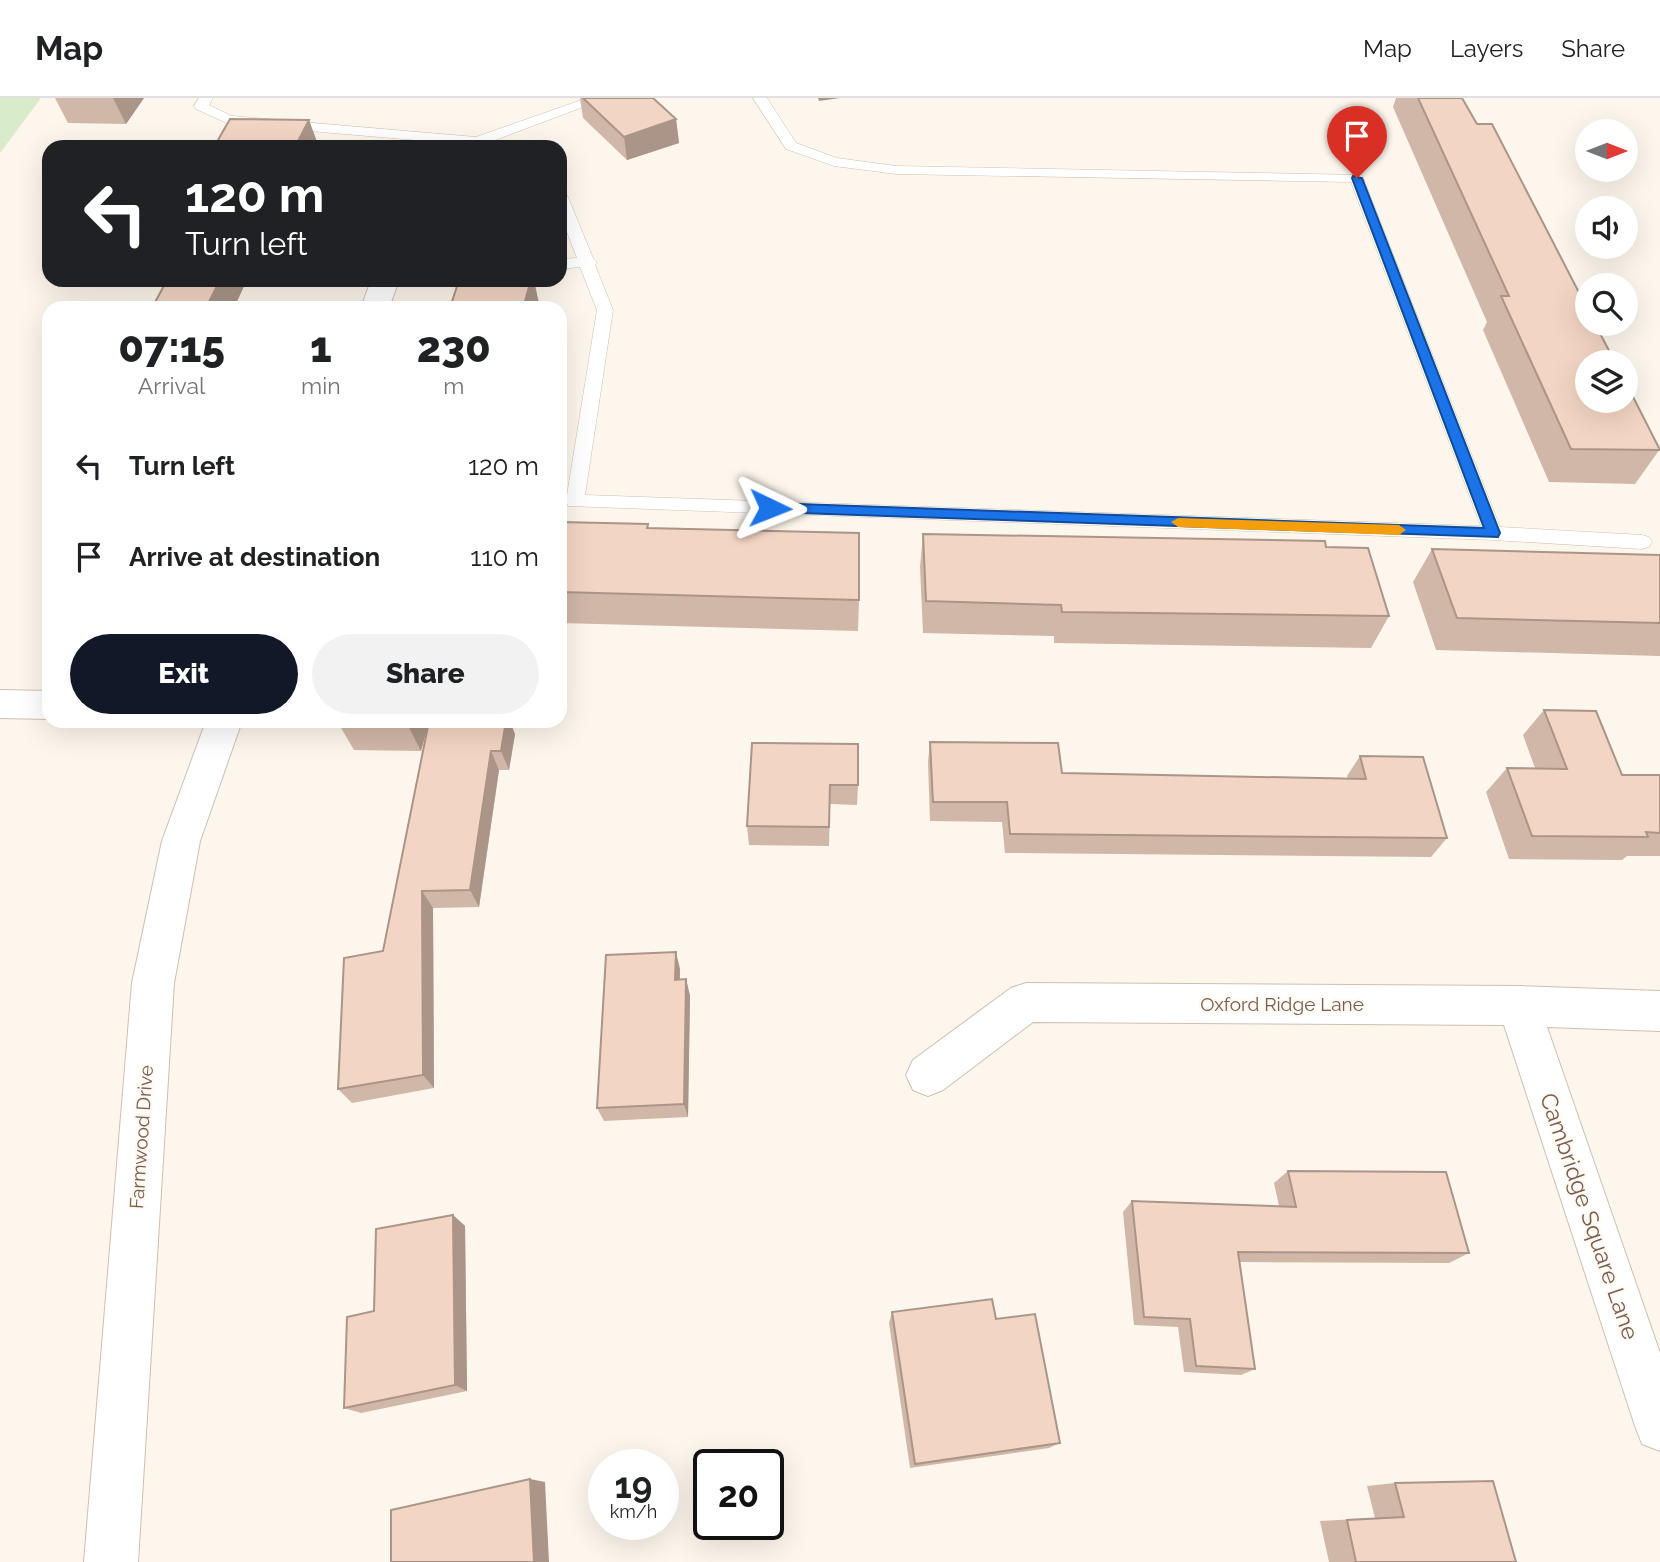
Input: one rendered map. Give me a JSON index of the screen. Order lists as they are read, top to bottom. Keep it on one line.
{"streets":{"street":["Oxford Ridge Lane","Farmwood Drive","Cambridge Square Lane"]},"crossings":[["Oxford Ridge Lane","Cambridge Square Lane"]],"north":"right","page":{"header":"Map","nav":["Map","Layers","Share"],"turn":["120 m","Turn left"],"eta":["07:15","Arrival","1","min","230","m"],"list":[{"name":"Turn left","value":"120 m"},{"name":"Arrive at destination","value":"110 m"}],"buttons":["Exit","Share"],"speed":"19 km/h","limit":"20"}}
